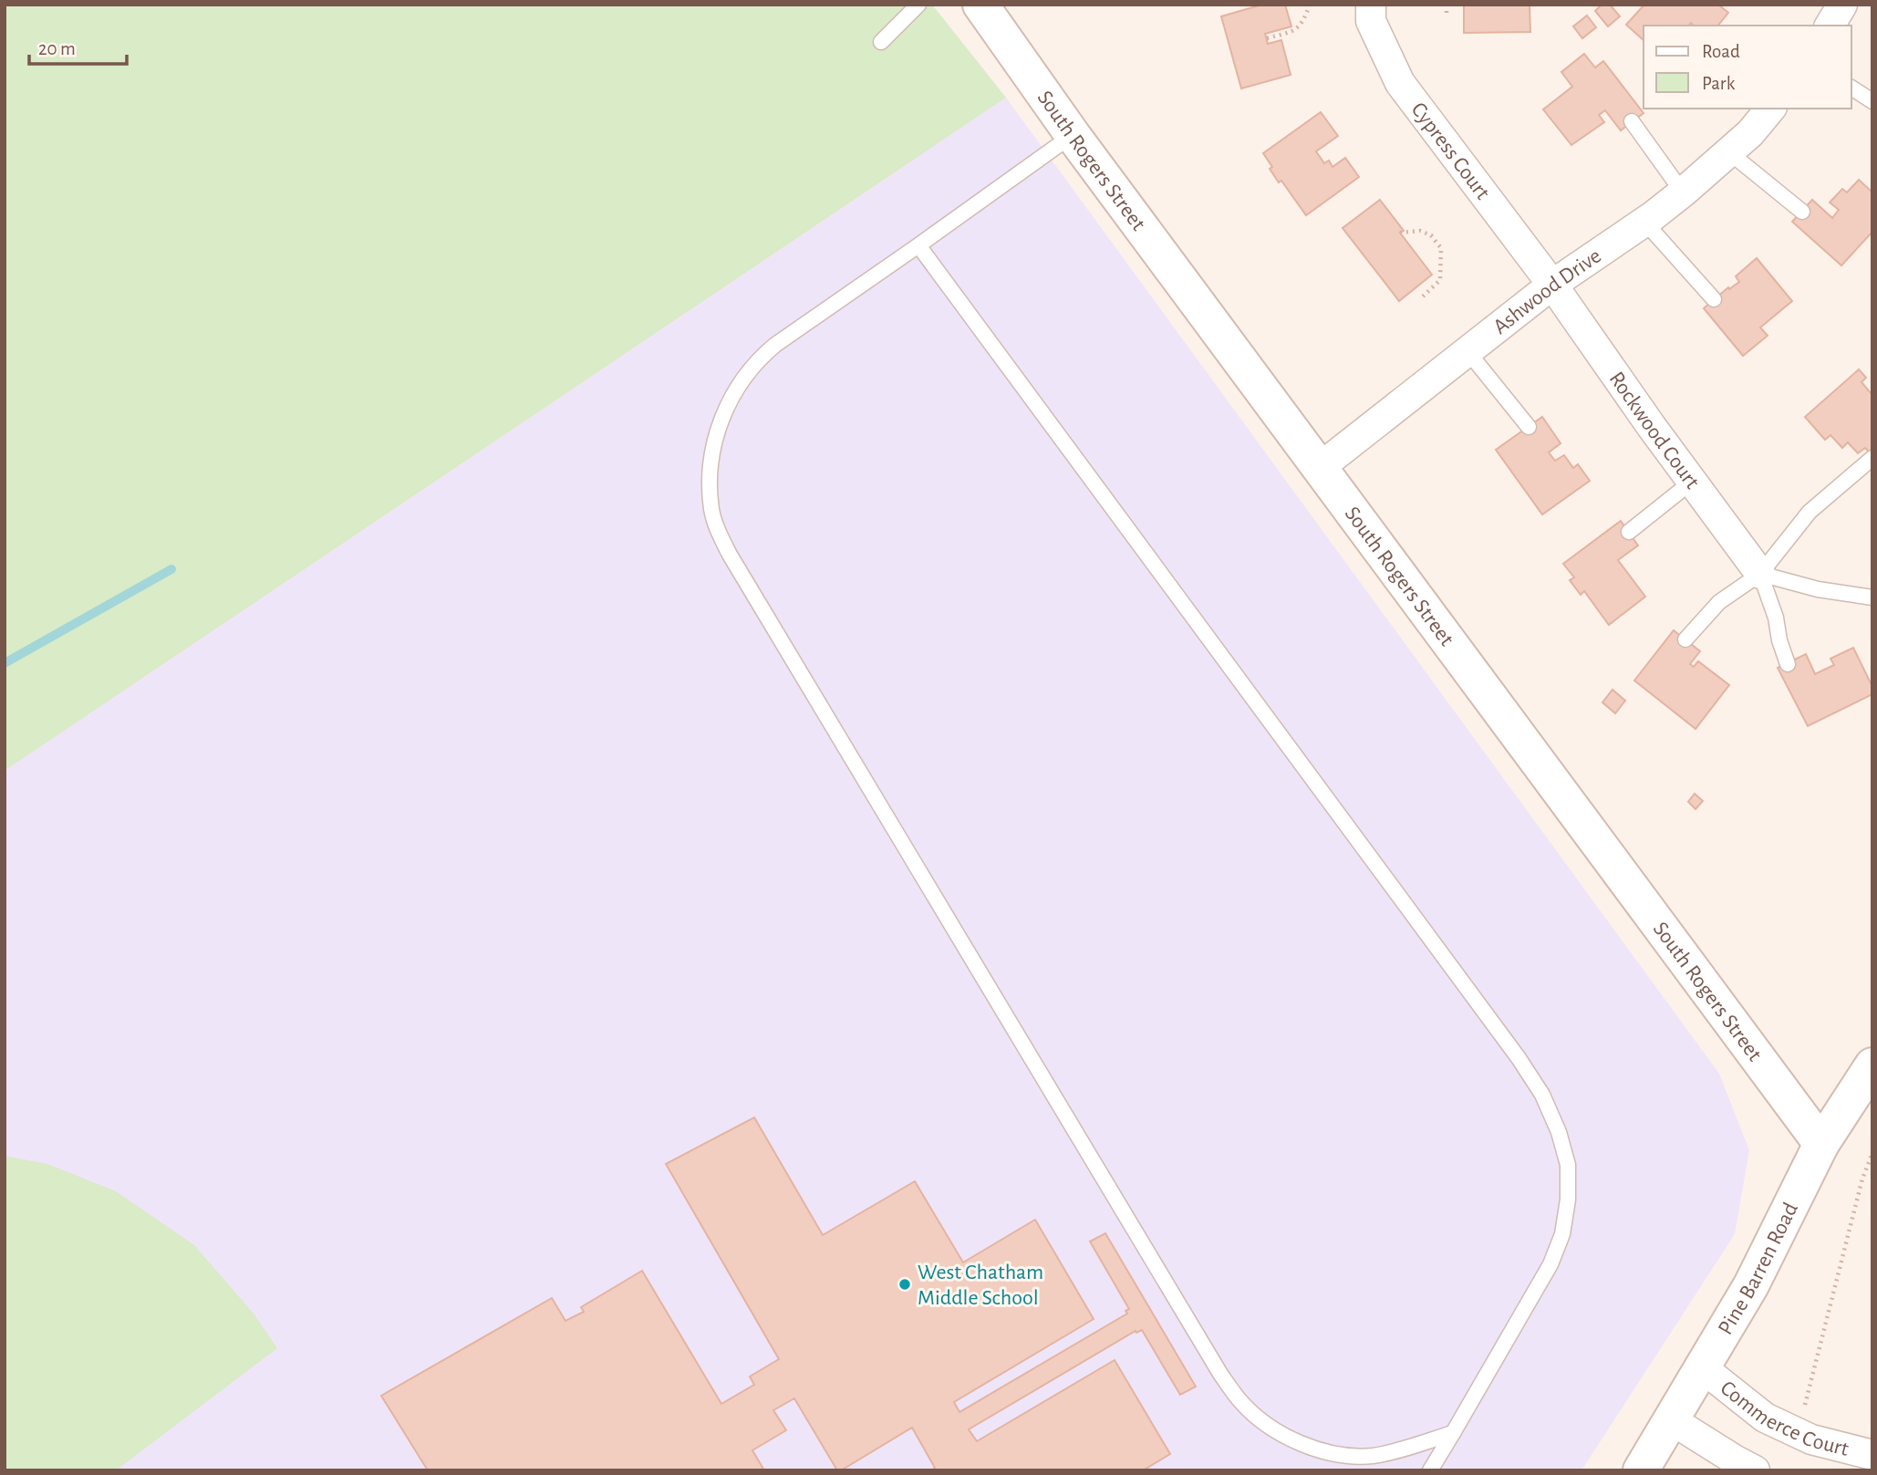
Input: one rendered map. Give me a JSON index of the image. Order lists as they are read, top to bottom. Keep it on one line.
{"streets":{"street":["Cypress Court","South Rogers Street","Ashwood Drive","Rockwood Court","Pine Barren Road","Commerce Court"]},"crossings":[["Cypress Court","Ashwood Drive"],["Cypress Court","Rockwood Court"],["South Rogers Street","Ashwood Drive"],["South Rogers Street","Pine Barren Road"],["Ashwood Drive","Rockwood Court"],["Pine Barren Road","Commerce Court"]],"places":["West Chatham Middle School"],"legend":["Road","Park"],"scale_bar":"20 m"}
